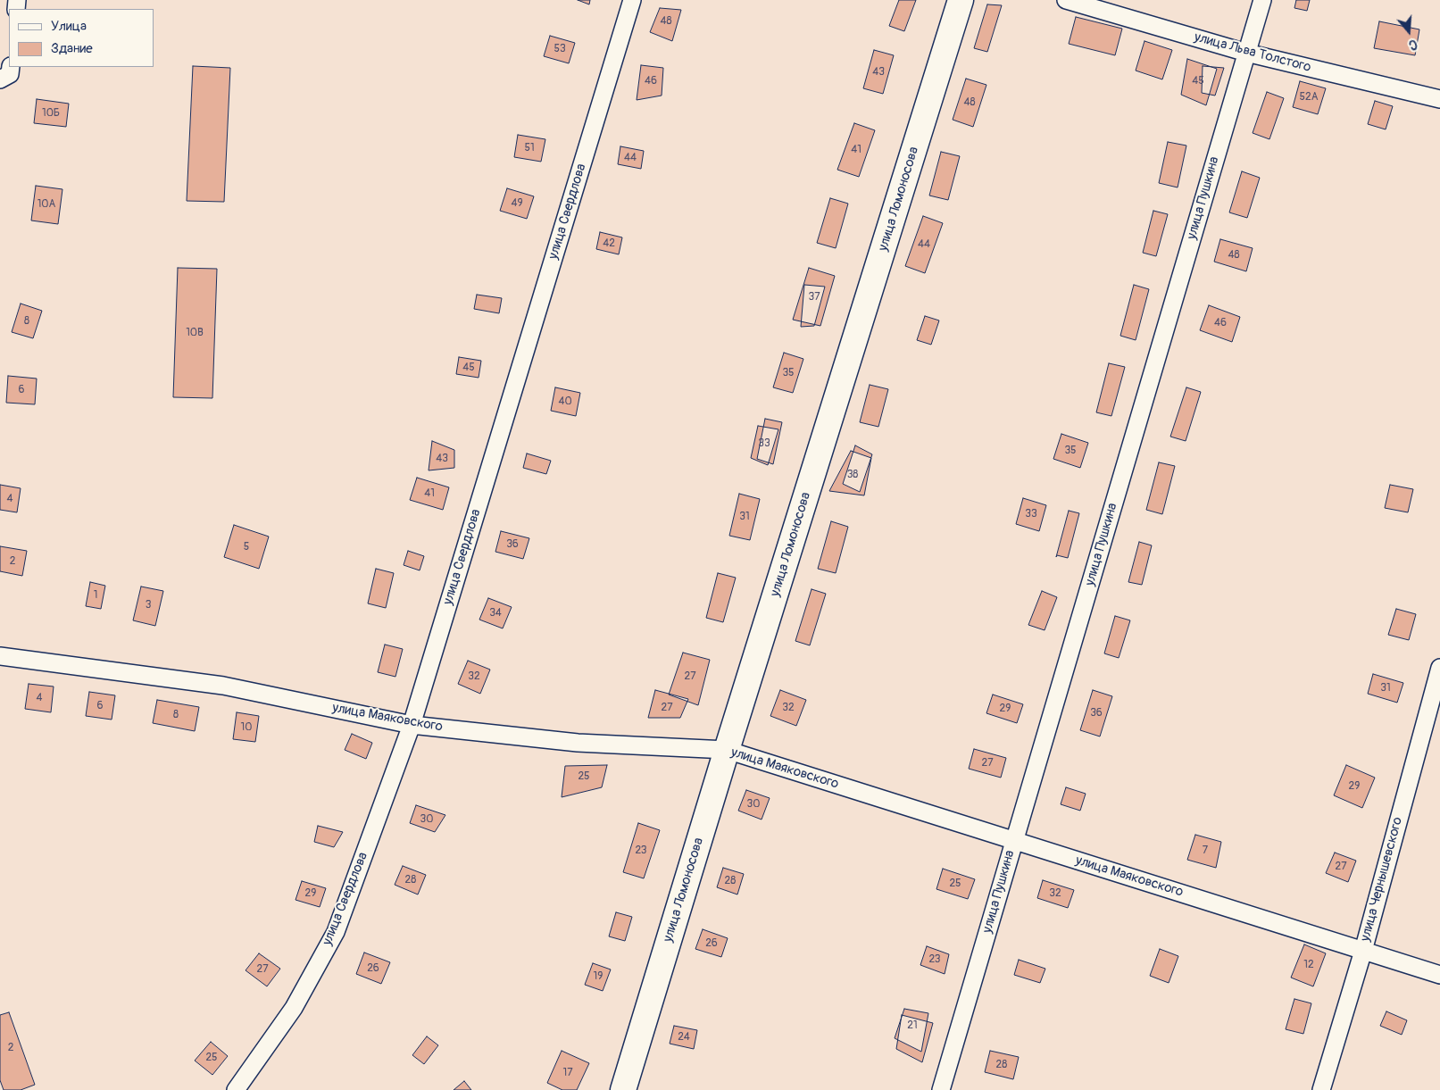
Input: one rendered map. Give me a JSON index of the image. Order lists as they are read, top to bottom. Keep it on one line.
{"streets":{"street":["улица Льва Толстого","улица Пушкина","улица Ломоносова","улица Свердлова","улица Маяковского","улица Чернышевского"]},"crossings":[["улица Льва Толстого","улица Пушкина"],["улица Пушкина","улица Маяковского"],["улица Ломоносова","улица Маяковского"],["улица Свердлова","улица Маяковского"],["улица Маяковского","улица Чернышевского"]],"house_numbers":["48","53","43","46","45","52А","48","10Б","51","41","44","49","10А","42","44","48","37","8","46","10В","45","35","6","40","33","35","43","38","41","4","33","31","36","5","2","1","3","34","32","27","31","4","6","27","32","29","36","8","10","27","25","29","30","30","23","7","27","28","28","25","29","32","26","23","12","26","27","19","21","24","2","25","28","17"],"legend":["Улица","Здание"],"north":"bottom"}
